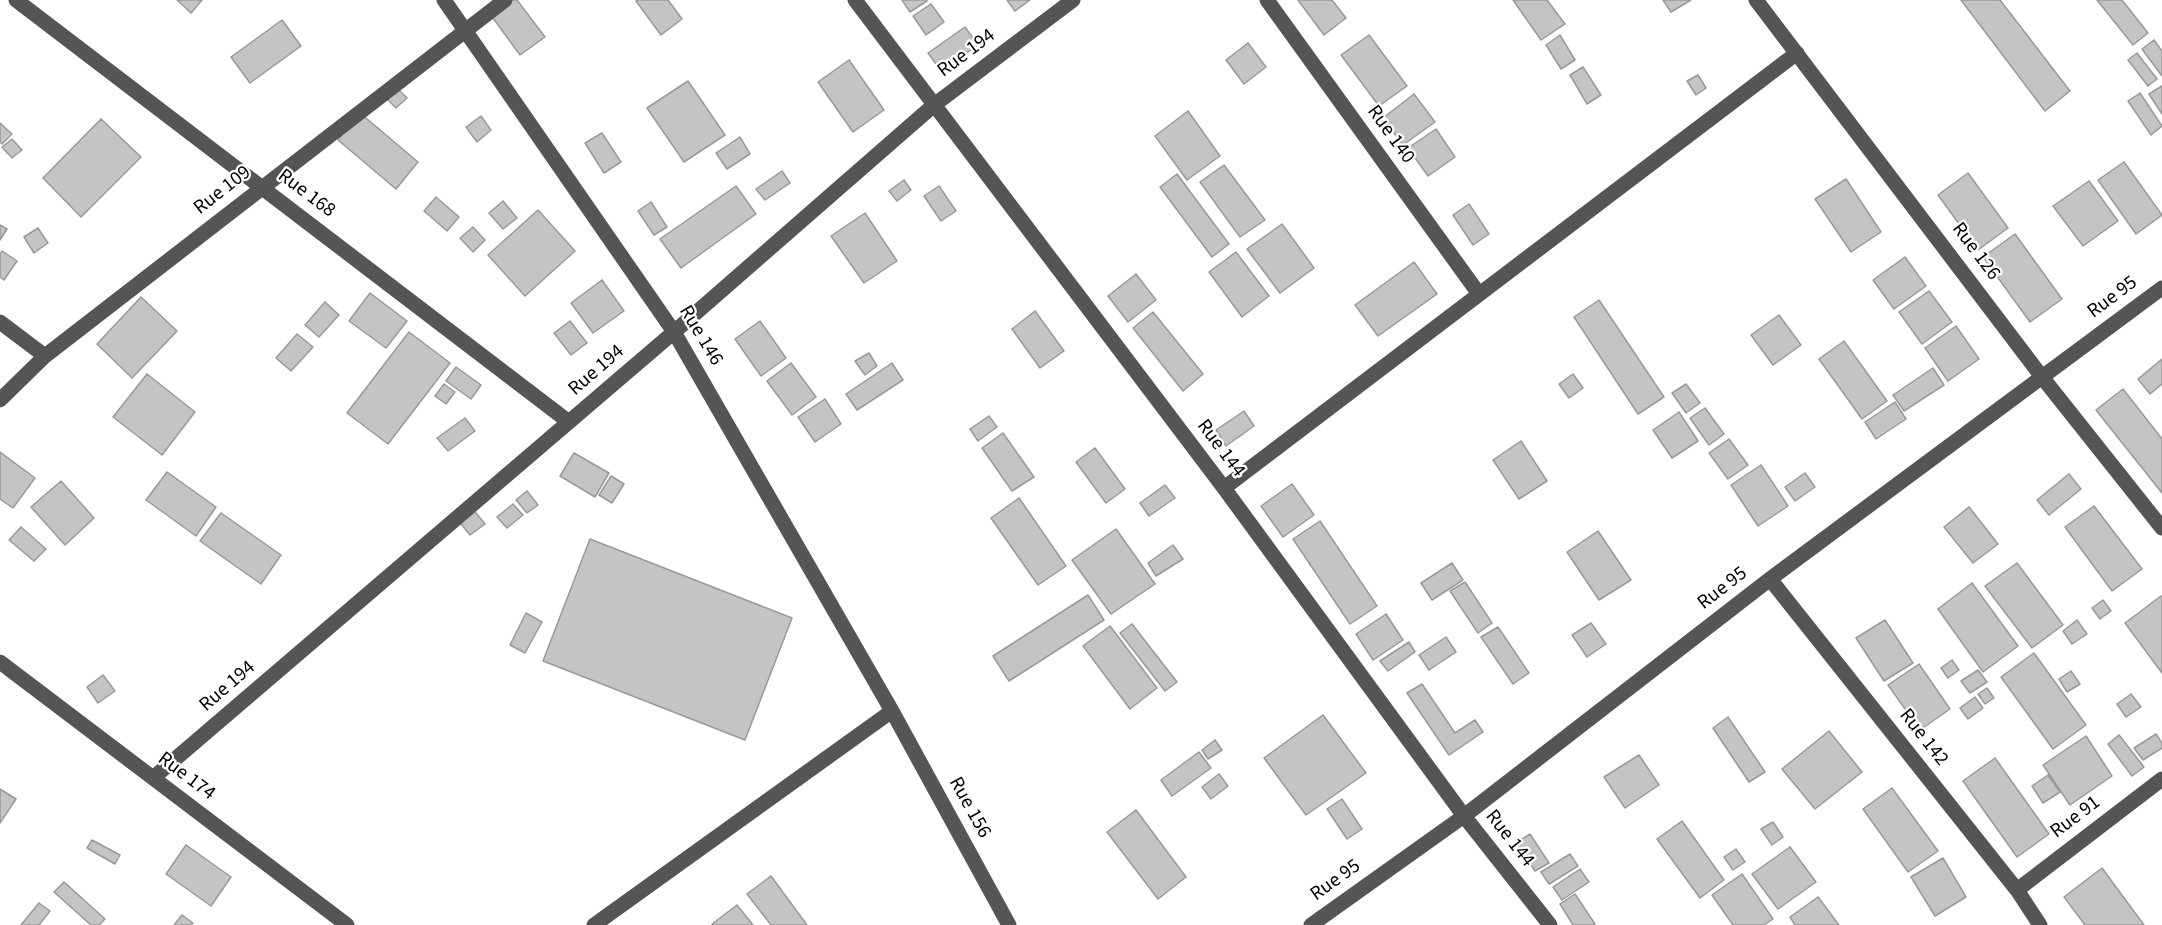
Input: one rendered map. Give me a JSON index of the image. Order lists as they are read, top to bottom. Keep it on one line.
{"streets":{"street":["Rue 194","Rue 140","Rue 109","Rue 168","Rue 126","Rue 95","Rue 146","Rue 144","Rue 142","Rue 174","Rue 156","Rue 91"]},"crossings":[["Rue 194","Rue 168"],["Rue 194","Rue 146"],["Rue 194","Rue 144"],["Rue 194","Rue 174"],["Rue 109","Rue 168"],["Rue 109","Rue 146"],["Rue 126","Rue 95"],["Rue 95","Rue 144"],["Rue 95","Rue 142"],["Rue 146","Rue 156"],["Rue 142","Rue 91"]]}
